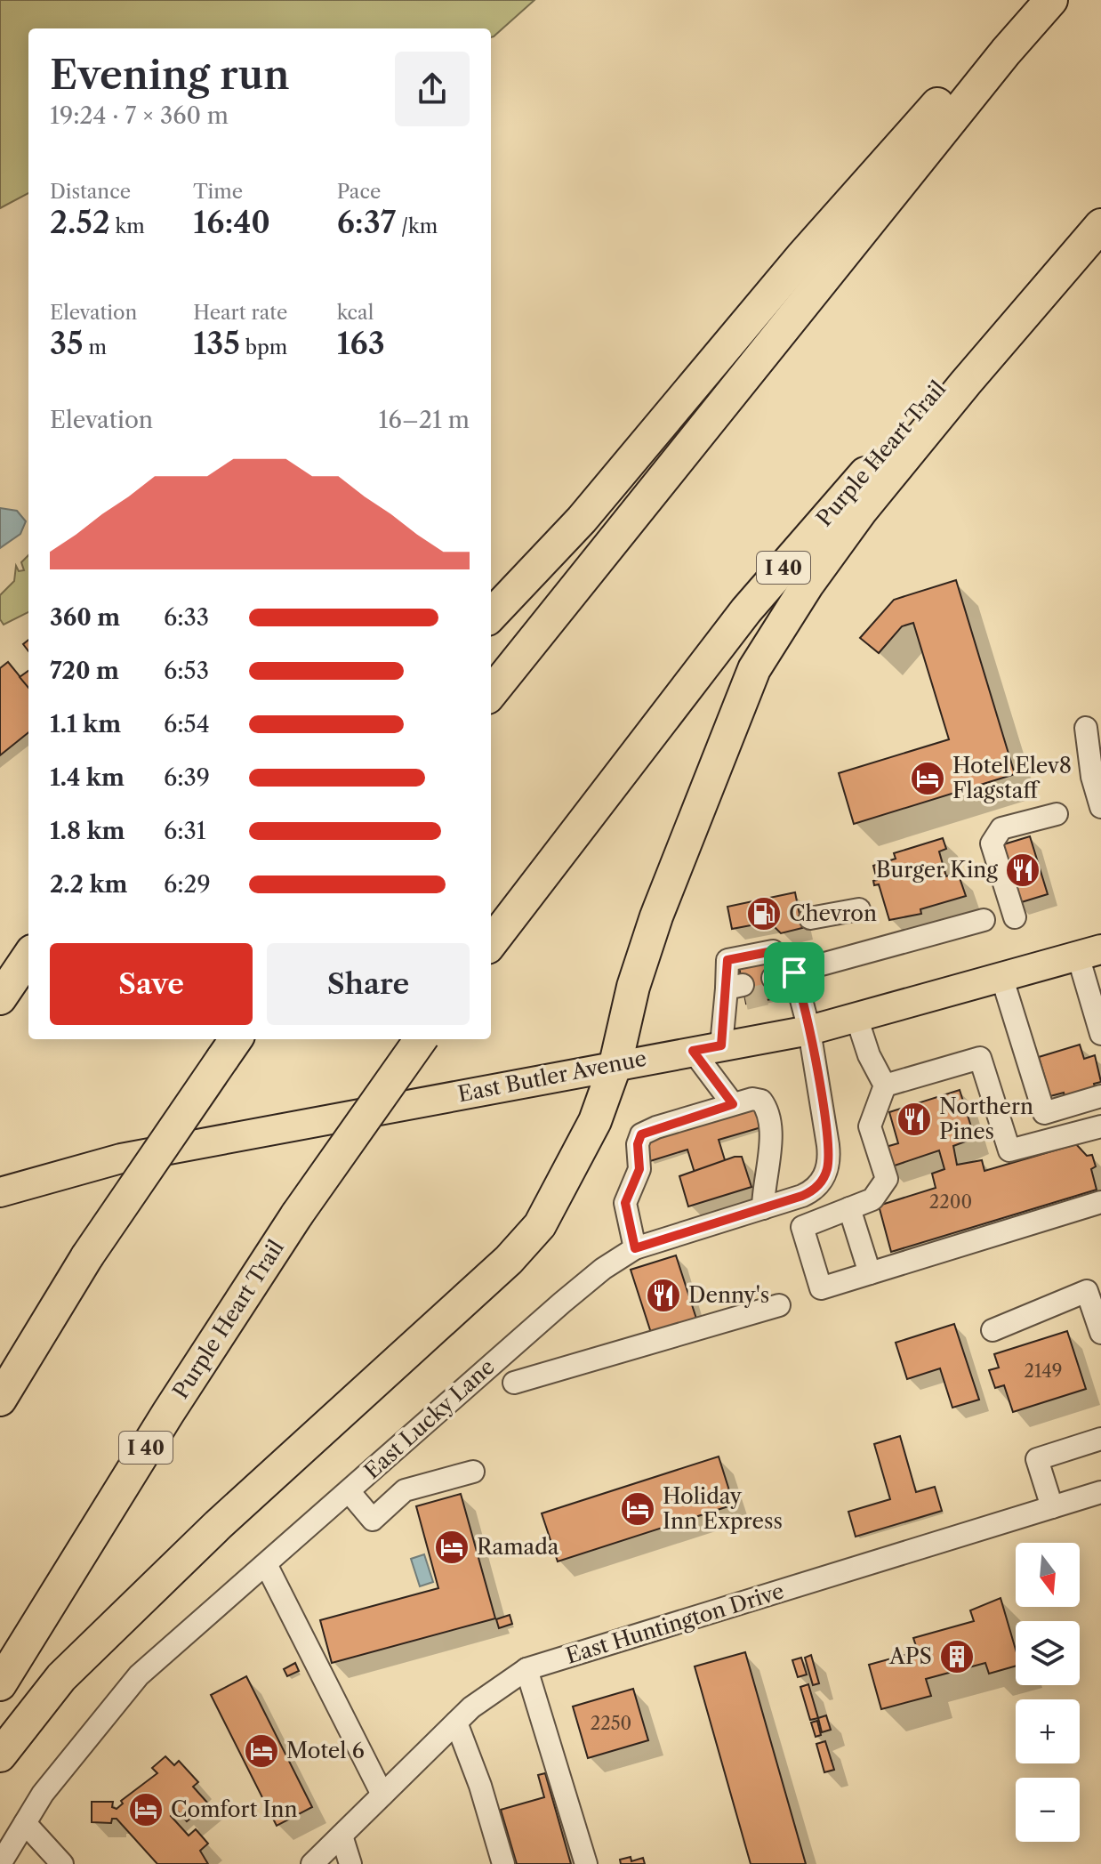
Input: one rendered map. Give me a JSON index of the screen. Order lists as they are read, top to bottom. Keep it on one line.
{"streets":{"highway":["Purple Heart Trail","I 40"],"main road":["East Butler Avenue"],"street":["East Lucky Lane","East Huntington Drive"]},"crossings":[["East Butler Avenue","East Lucky Lane"]],"places":{"hotel":["Hotel Elev8 Flagstaff","Holiday Inn Express","Ramada","Motel 6","Comfort Inn"],"restaurant":["Burger King","Northern Pines","Denny's"],"fuel station":["Chevron"],"building":["APS"]},"house_numbers":["2200","2149","2250"],"north":"bottom","page":{"heading":["Evening run","19:24 · 7 × 360 m"],"stats":[["Distance","2.52 km"],["Time","16:40"],["Pace","6:37 /km"],["Elevation","35 m"],["Heart rate","135 bpm"],["kcal","163"]],"chart":["Elevation","16–21 m"],"list":[{"name":"360 m","note":"6:33"},{"name":"720 m","note":"6:53"},{"name":"1.1 km","note":"6:54"},{"name":"1.4 km","note":"6:39"},{"name":"1.8 km","note":"6:31"},{"name":"2.2 km","note":"6:29"}],"buttons":["Save","Share"],"map_buttons":["+","−"]}}
